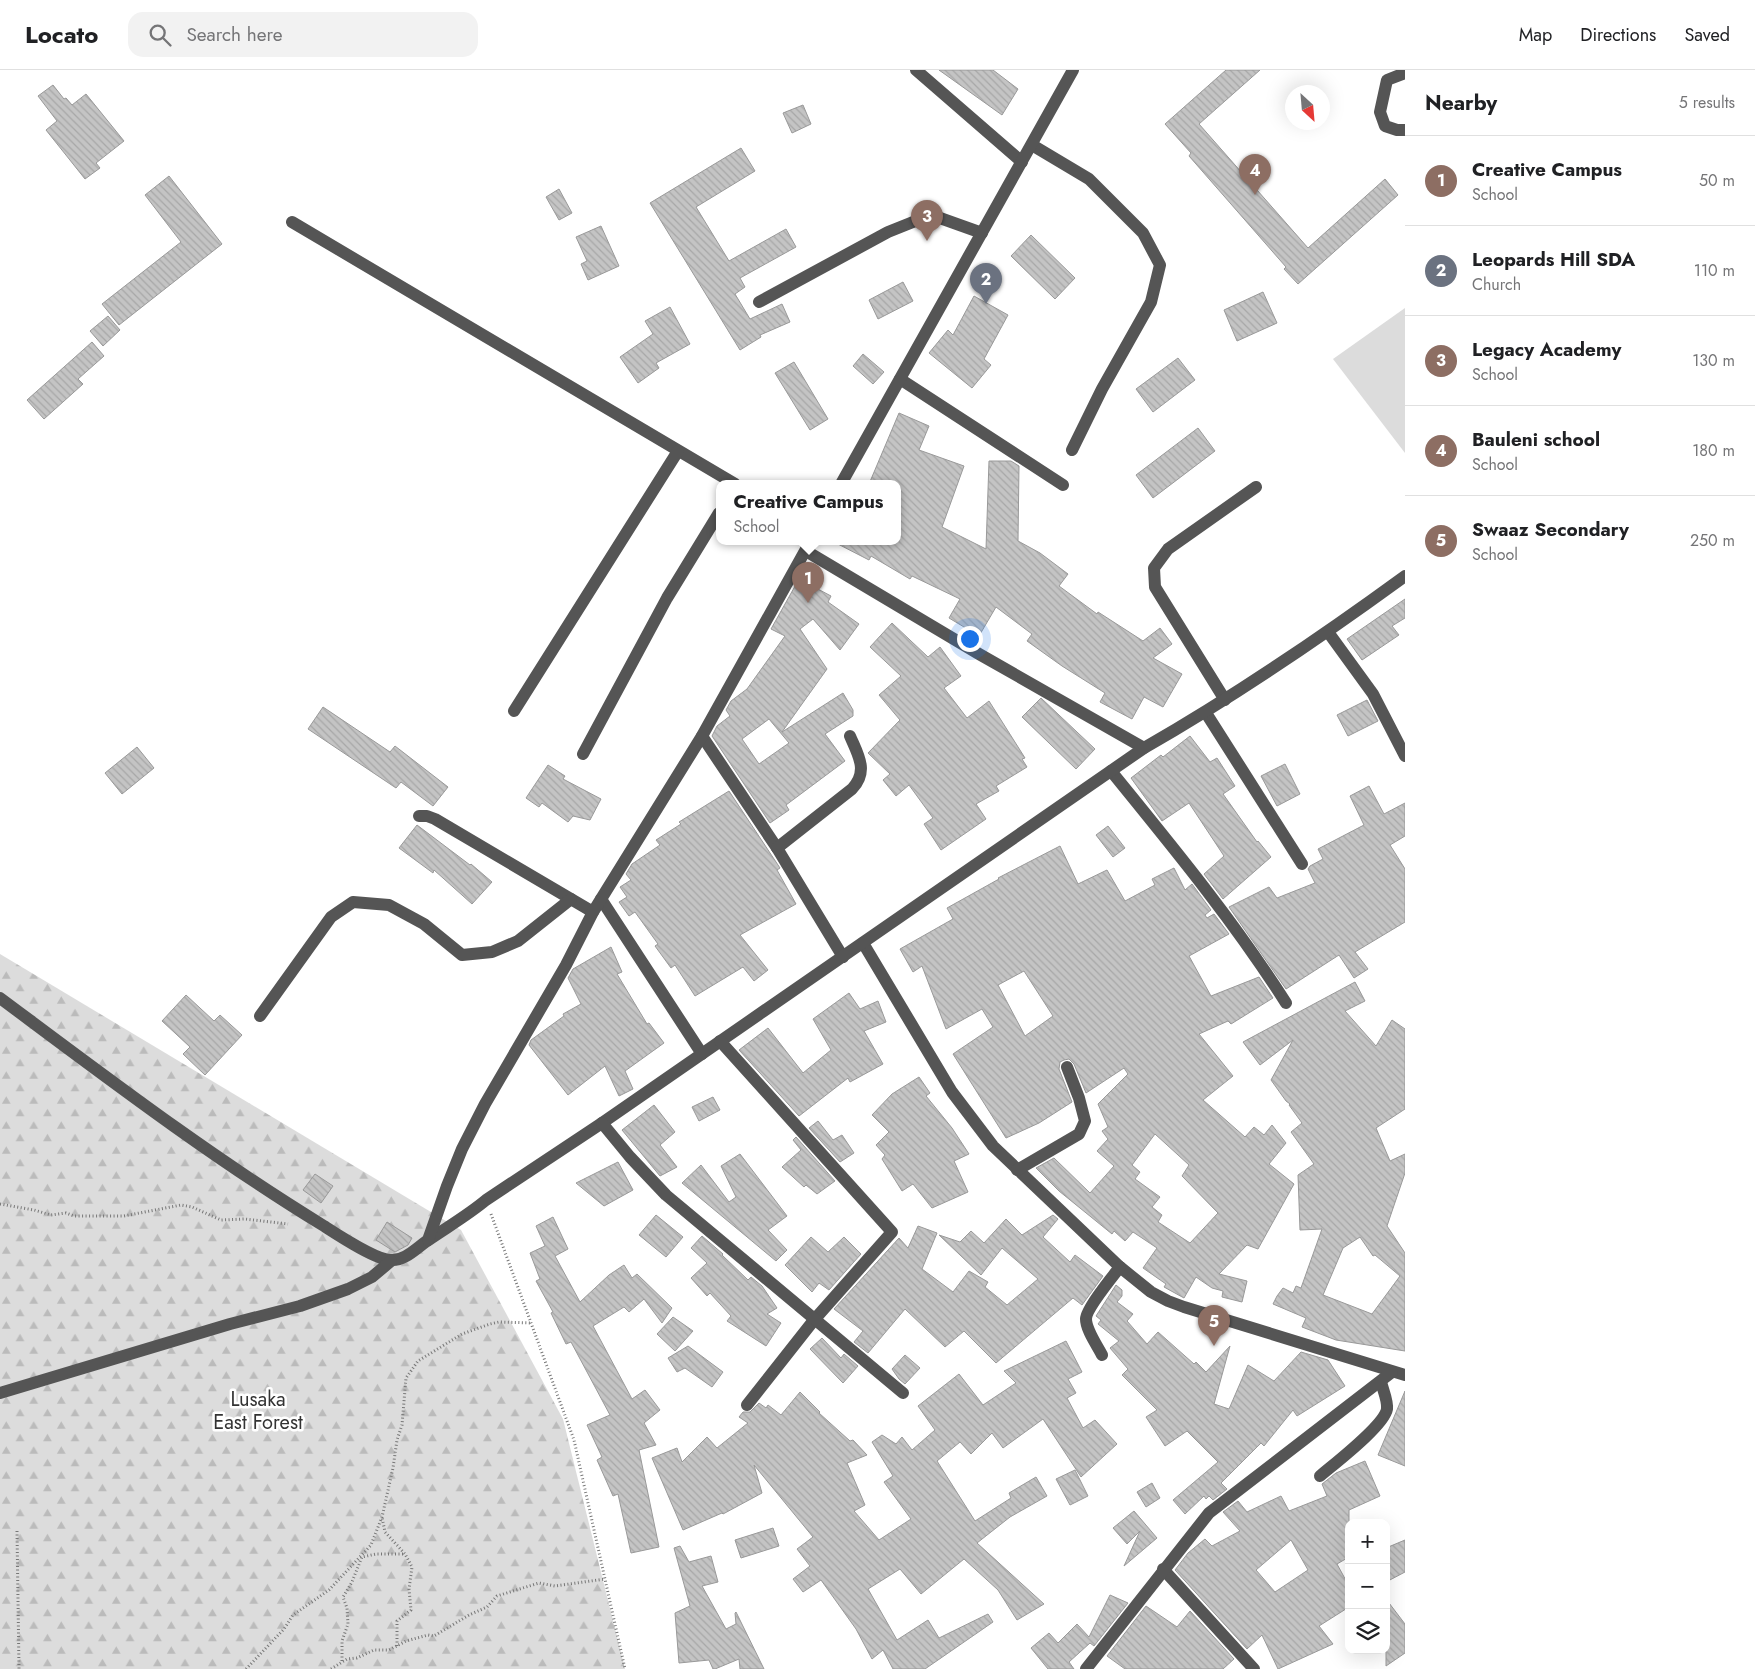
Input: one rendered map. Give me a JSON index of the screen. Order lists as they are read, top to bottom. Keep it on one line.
{"parks":["Lusaka East Forest"],"north":"bottom right","page":{"header":"Locato","search":"Search here","nav":["Map","Directions","Saved"],"heading":["Nearby","5 results"],"list":[{"mark":"1","name":"Creative Campus","note":"School","value":"50 m"},{"mark":"2","name":"Leopards Hill SDA","note":"Church","value":"110 m"},{"mark":"3","name":"Legacy Academy","note":"School","value":"130 m"},{"mark":"4","name":"Bauleni school","note":"School","value":"180 m"},{"mark":"5","name":"Swaaz Secondary","note":"School","value":"250 m"}],"pins":["4","3","2","1","5"],"popup":["Creative Campus","School"],"map_buttons":["+","−"]}}
